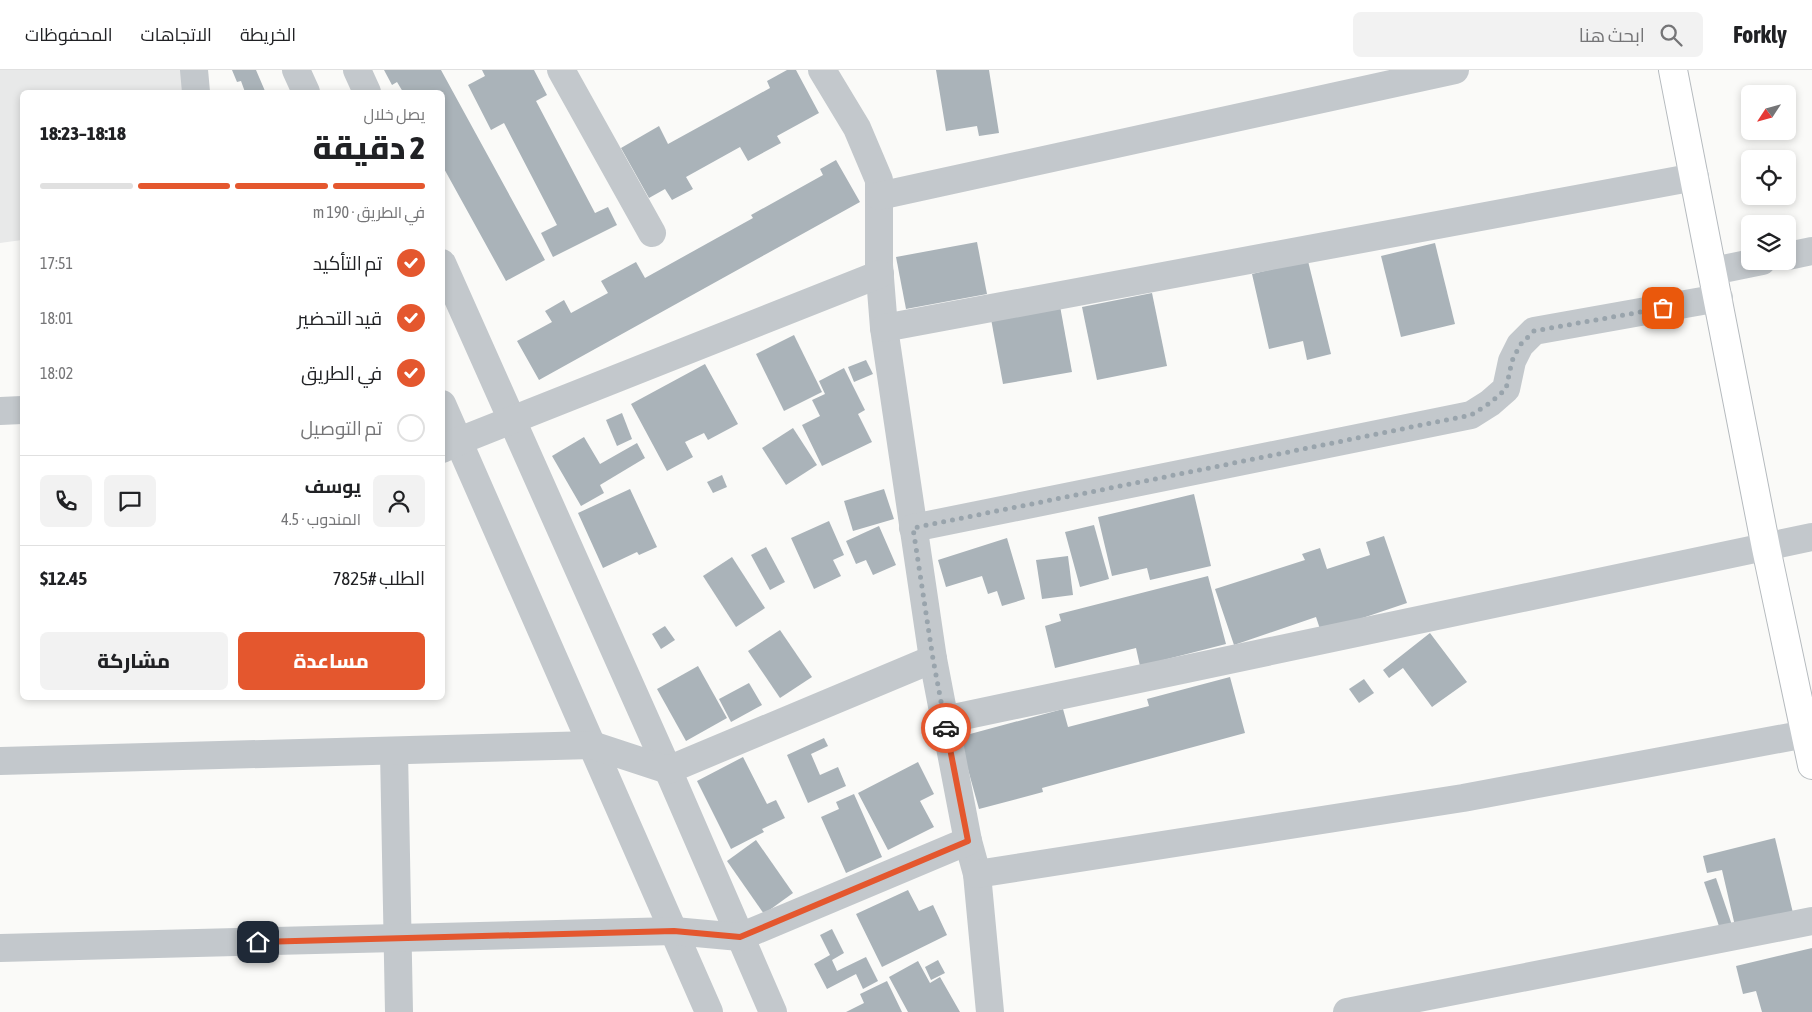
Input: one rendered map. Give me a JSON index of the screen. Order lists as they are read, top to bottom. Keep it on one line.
{"north":"bottom left","page":{"header":"Forkly","search":"ابحث هنا","nav":["الخريطة","الاتجاهات","المحفوظات"],"heading":["2 دقيقة","يصل خلال","18:18–18:23"],"panel":["يوسف","المندوب · 4.5","الطلب #7825","$12.45"],"bar":"في الطريق · 190 m","list":[["تم التأكيد","17:51"],["قيد التحضير","18:01"],["في الطريق","18:02"],"تم التوصيل"],"buttons":["مساعدة","مشاركة"]}}
